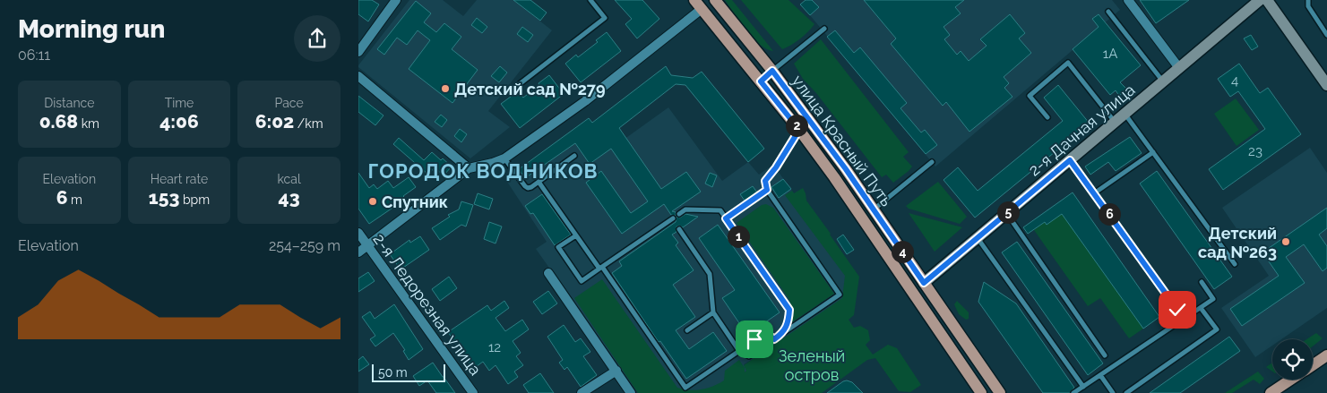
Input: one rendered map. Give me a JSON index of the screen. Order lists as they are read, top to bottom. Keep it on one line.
{"streets":{"main road":["улица Красный Путь"],"street":["2-я Дачная улица","2-я Ледорезная улица"]},"crossings":[["2-я Дачная улица","улица Красный Путь"]],"districts":["ГОРОДОК ВОДНИКОВ"],"parks":["Зеленый остров"],"places":["Детский сад №279","Спутник","Детский сад №263"],"house_numbers":["1А","4","23","12"],"scale_bar":"50 m","page":{"heading":["Morning run","06:11"],"stats":[["Distance","0.68 km"],["Time","4:06"],["Pace","6:02 /km"],["Elevation","6 m"],["Heart rate","153 bpm"],["kcal","43"]],"pins":["2","5","6","1","4"],"chart":["Elevation","254–259 m"],"scale":"50 m"}}
